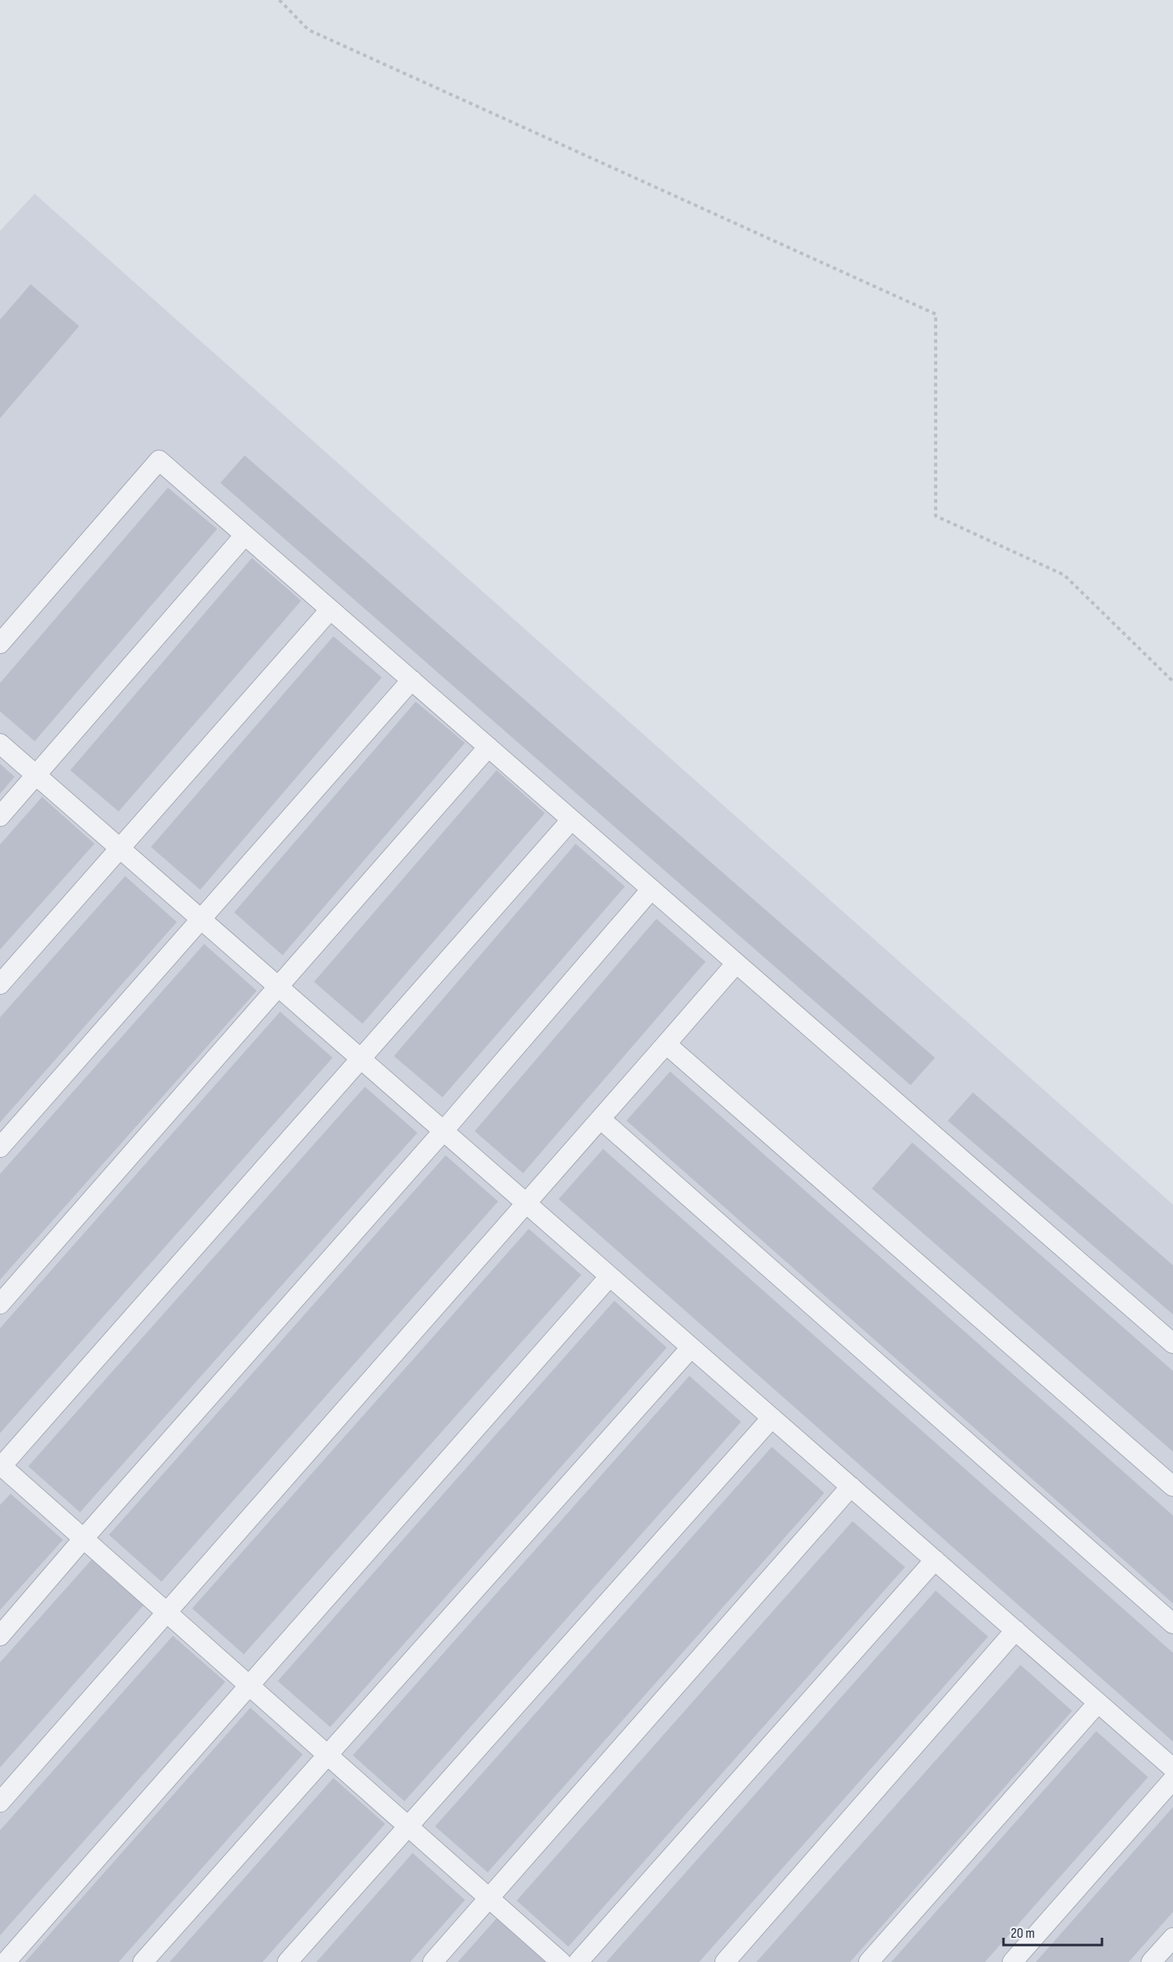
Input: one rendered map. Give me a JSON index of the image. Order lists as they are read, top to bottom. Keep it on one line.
{"scale_bar":"20 m"}
